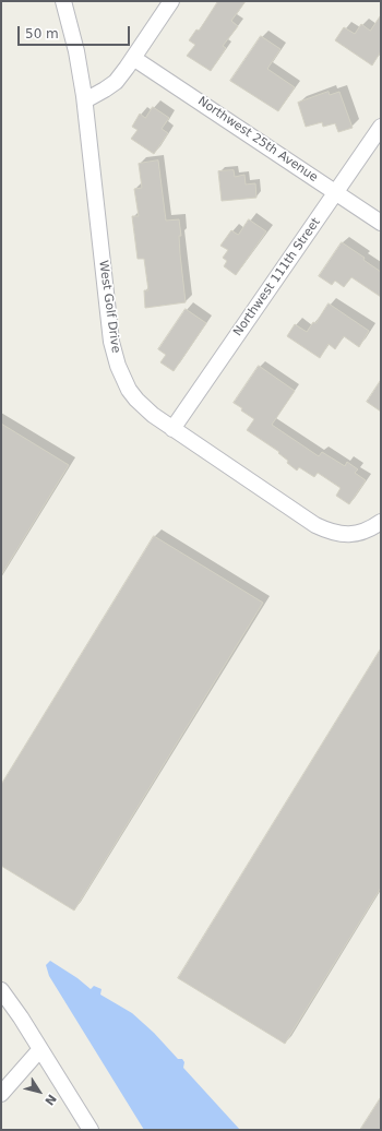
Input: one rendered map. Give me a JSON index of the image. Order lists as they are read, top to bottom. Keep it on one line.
{"streets":{"street":["Northwest 25th Avenue","Northwest 111th Street","West Golf Drive"]},"crossings":[["Northwest 25th Avenue","Northwest 111th Street"],["Northwest 111th Street","West Golf Drive"]],"scale_bar":"50 m","north":"bottom right"}
